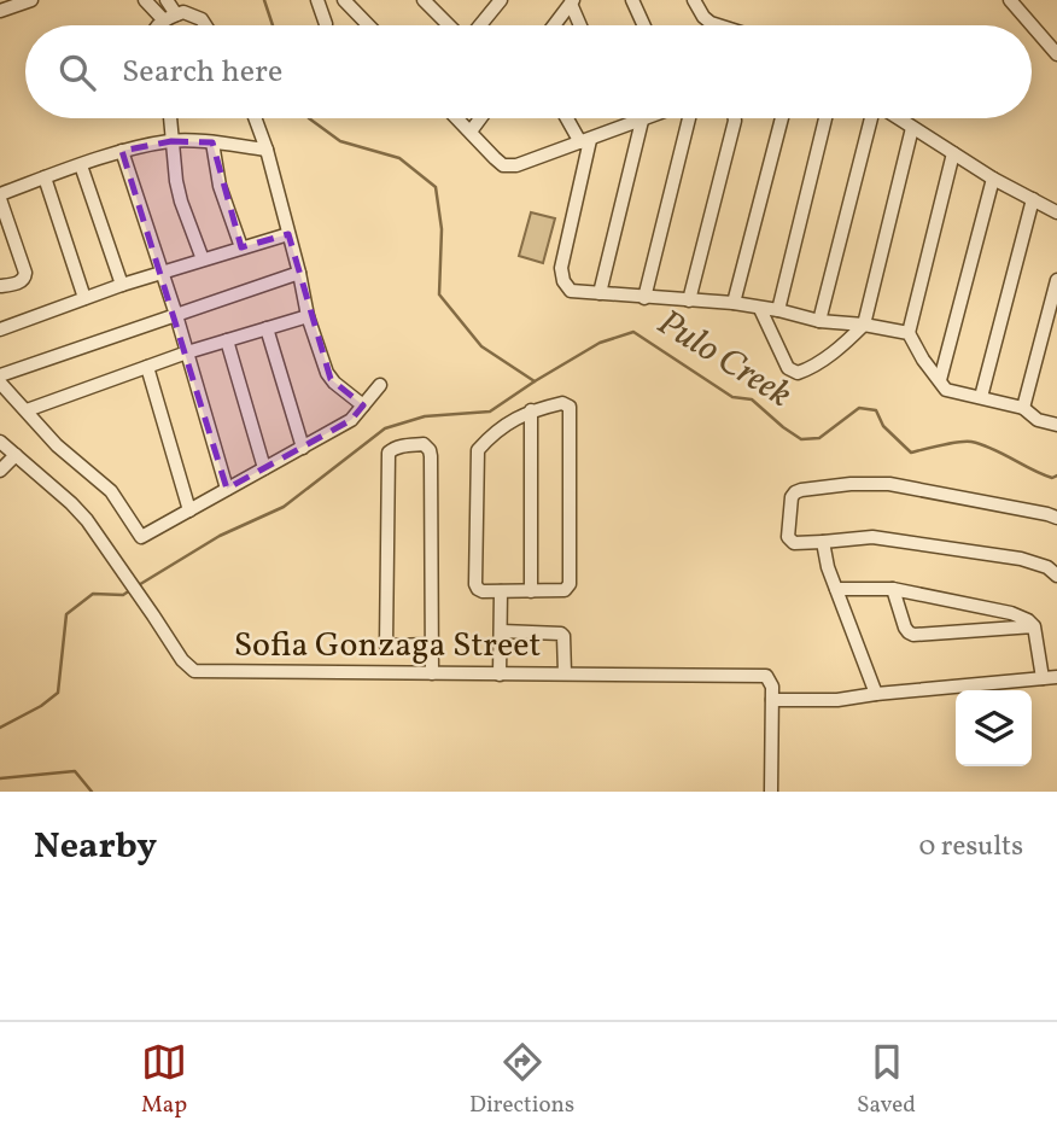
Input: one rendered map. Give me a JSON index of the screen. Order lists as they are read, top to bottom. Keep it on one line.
{"streets":{"street":["Sofia Gonzaga Street"]},"water":["Pulo Creek"],"page":{"search":"Search here","heading":["Nearby","0 results"],"nav":["Map","Directions","Saved"]}}
